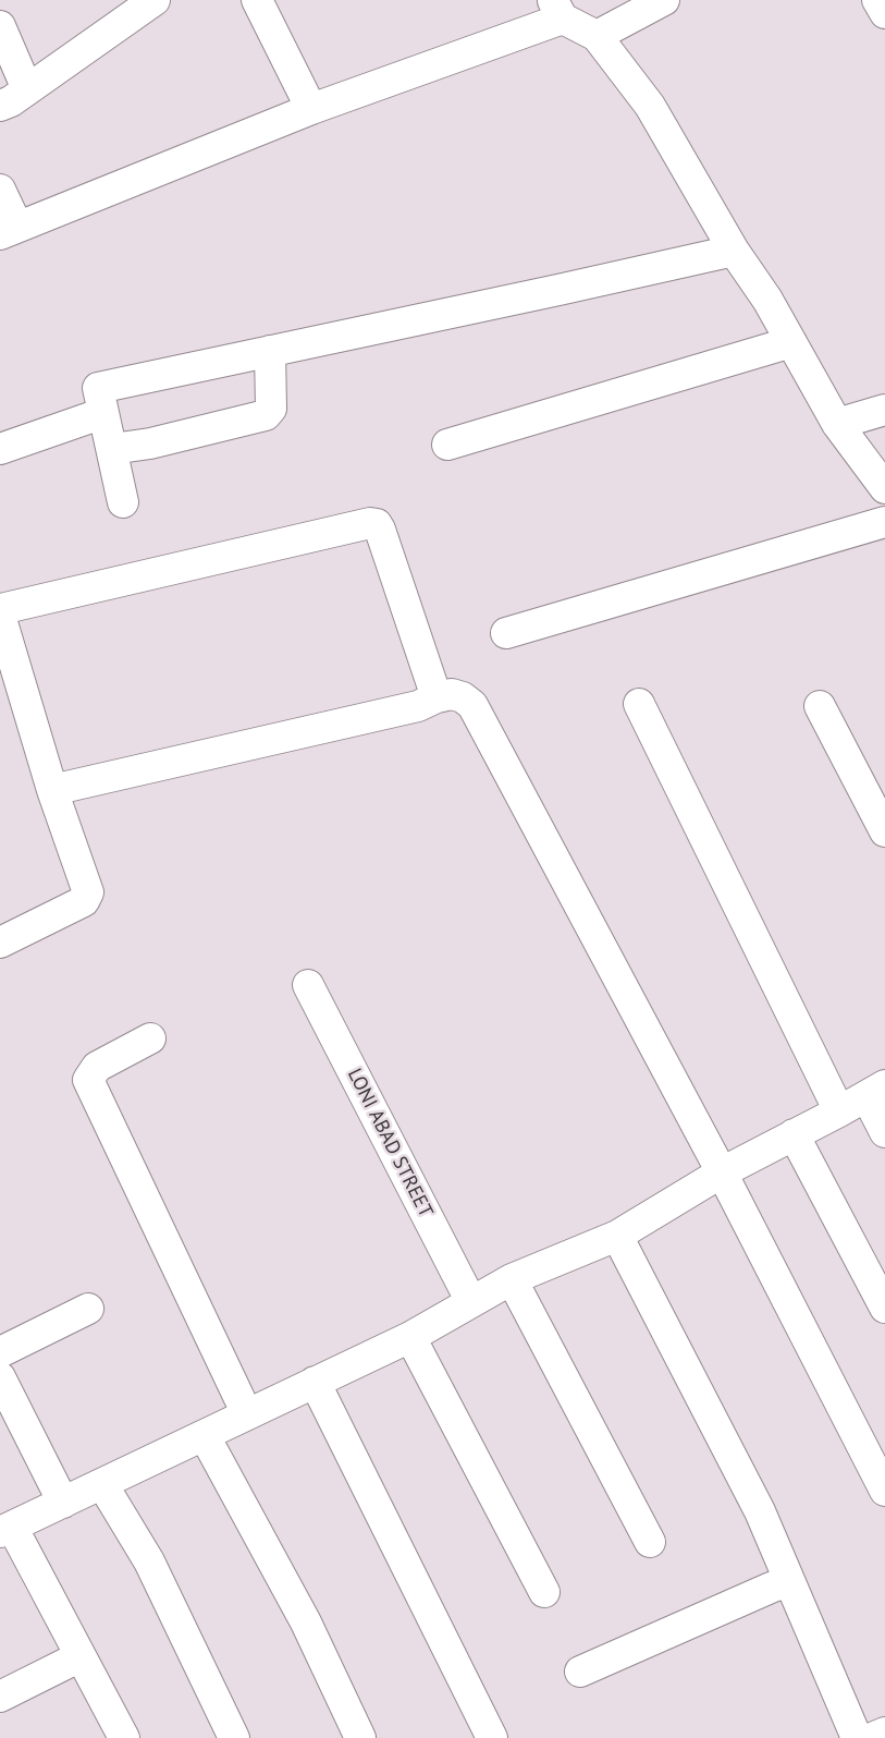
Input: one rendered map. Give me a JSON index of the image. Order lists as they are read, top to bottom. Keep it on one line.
{"streets":{"street":["LONI ABAD STREET"]}}
